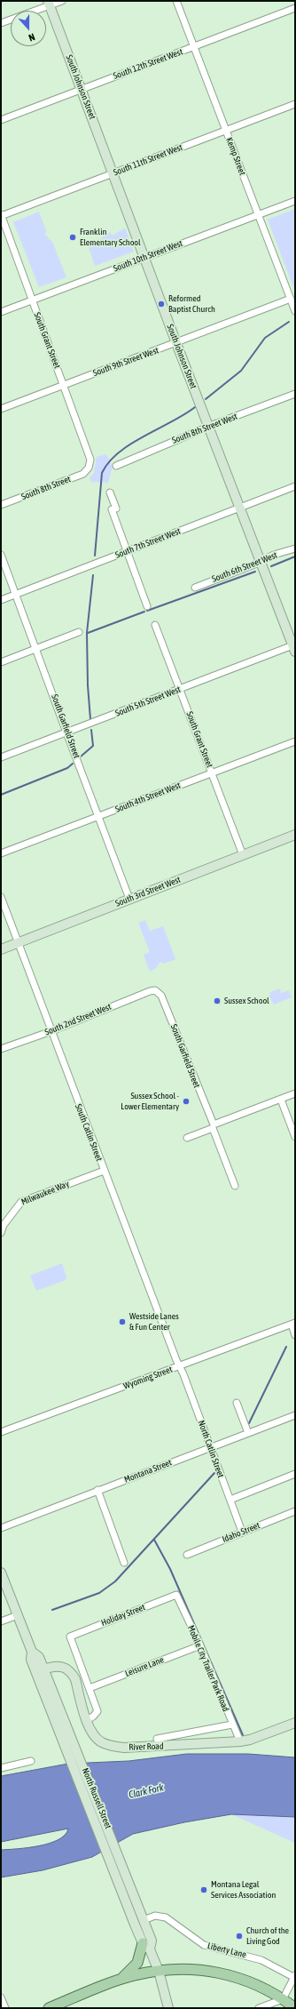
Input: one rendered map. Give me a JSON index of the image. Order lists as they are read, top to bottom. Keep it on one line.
{"streets":{"main road":["South Johnson Street","South 3rd Street West","River Road","North Russell Street"],"street":["South 12th Street West","Kemp Street","South 11th Street West","South 10th Street West","South Grant Street","South 9th Street West","South 8th Street West","South 8th Street","South 7th Street West","South 6th Street West","South 5th Street West","South Garfield Street","South 4th Street West","South 2nd Street West","South Catlin Street","Milwaukee Way","Wyoming Street","North Catlin Street","Montana Street","Idaho Street","Holiday Street","Leisure Lane","Mobile City Trailer Park Road","Liberty Lane"]},"crossings":[["South 12th Street West","South Johnson Street"],["South 12th Street West","Kemp Street"],["South Johnson Street","South 11th Street West"],["South Johnson Street","South 10th Street West"],["South Johnson Street","South 9th Street West"],["South Johnson Street","South 8th Street West"],["South Johnson Street","South 7th Street West"],["South Johnson Street","South 6th Street West"],["South Johnson Street","South 5th Street West"],["Kemp Street","South 11th Street West"],["Kemp Street","South 10th Street West"],["Kemp Street","South 9th Street West"],["South 11th Street West","South Grant Street"],["South 10th Street West","South Grant Street"],["South Grant Street","South 9th Street West"],["South Grant Street","South 8th Street"],["South Grant Street","South 5th Street West"],["South Grant Street","South 4th Street West"],["South Grant Street","South 3rd Street West"],["South 7th Street West","South Garfield Street"],["South 5th Street West","South Garfield Street"],["South Garfield Street","South 4th Street West"],["South Garfield Street","South 3rd Street West"],["South Garfield Street","South 2nd Street West"],["South 3rd Street West","South Catlin Street"],["South 2nd Street West","South Catlin Street"],["South Catlin Street","Milwaukee Way"],["South Catlin Street","Wyoming Street"],["South Catlin Street","North Catlin Street"],["Wyoming Street","North Catlin Street"],["North Catlin Street","Montana Street"],["North Catlin Street","Idaho Street"],["Holiday Street","Leisure Lane"],["Holiday Street","Mobile City Trailer Park Road"],["Leisure Lane","Mobile City Trailer Park Road"],["Mobile City Trailer Park Road","River Road"],["River Road","North Russell Street"],["North Russell Street","Liberty Lane"]],"water":["Clark Fork"],"places":["Franklin Elementary School","Reformed Baptist Church","Sussex School","Sussex School - Lower Elementary","Westside Lanes & Fun Center","Montana Legal Services Association","Church of the Living God"],"north":"bottom"}
